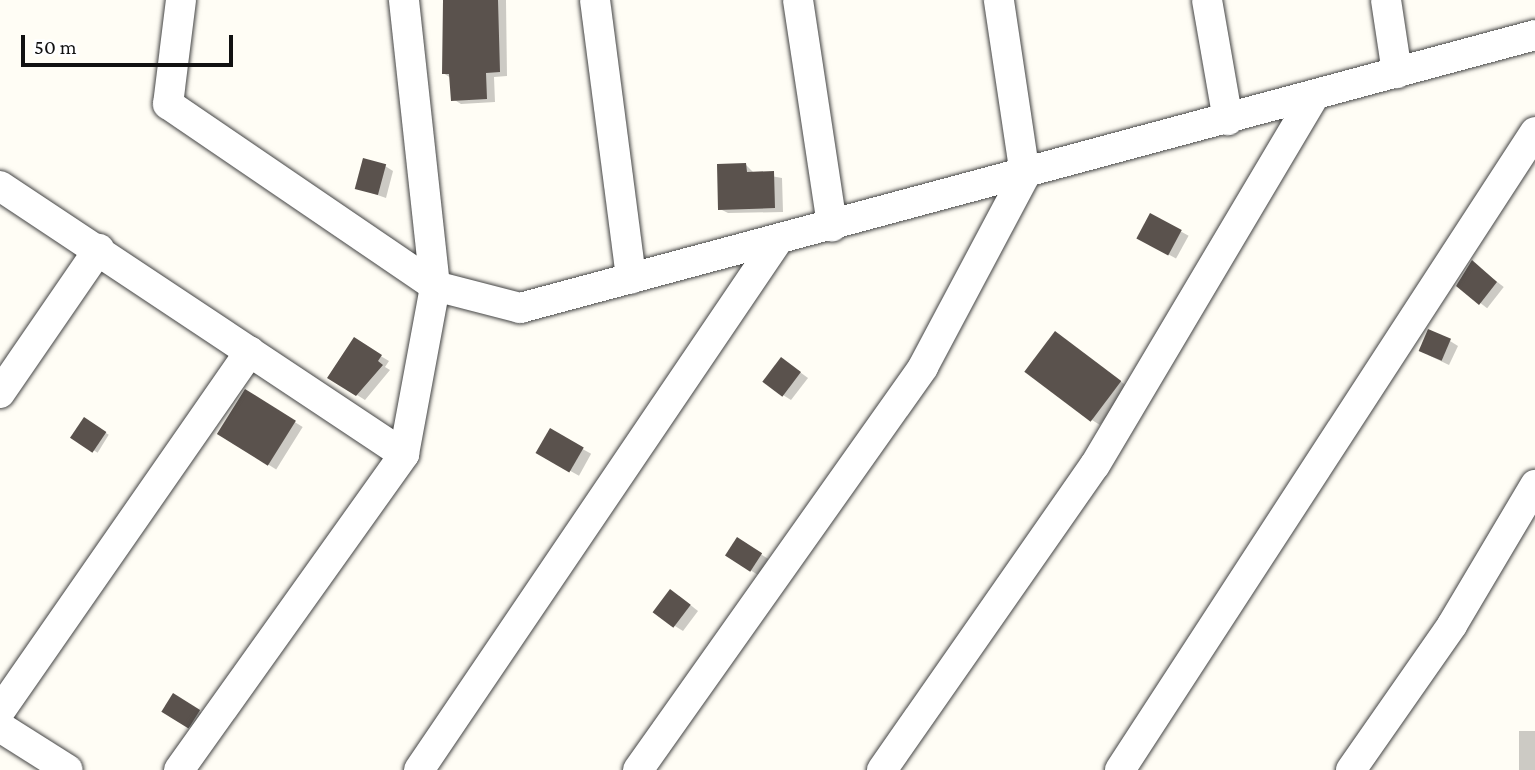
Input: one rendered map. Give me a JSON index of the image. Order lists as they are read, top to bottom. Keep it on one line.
{"scale_bar":"50 m"}
